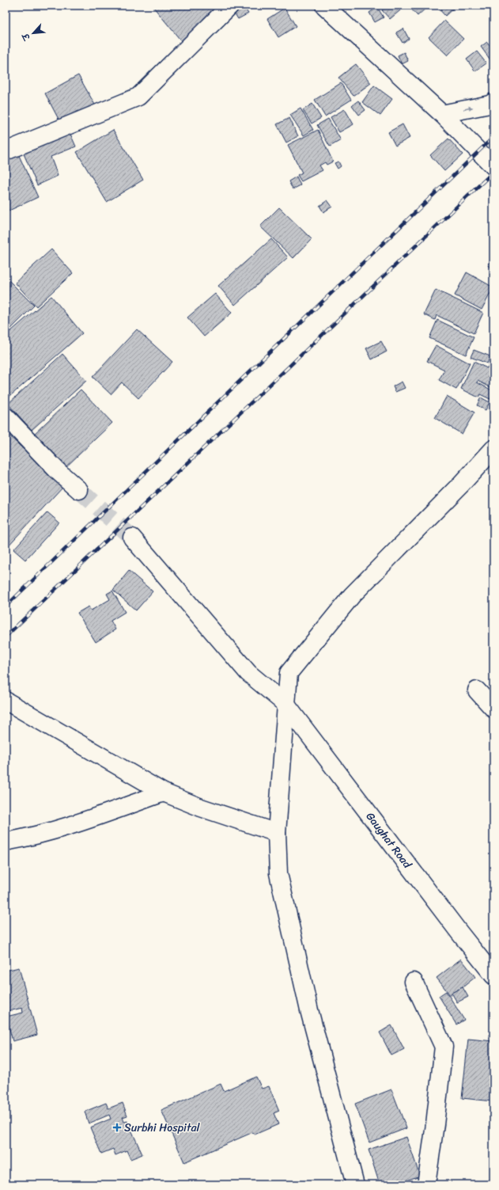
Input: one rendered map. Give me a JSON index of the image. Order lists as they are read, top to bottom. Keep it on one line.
{"streets":{"main road":["Gaughat Road"]},"places":{"health":["Surbhi Hospital"]},"north":"bottom left"}
